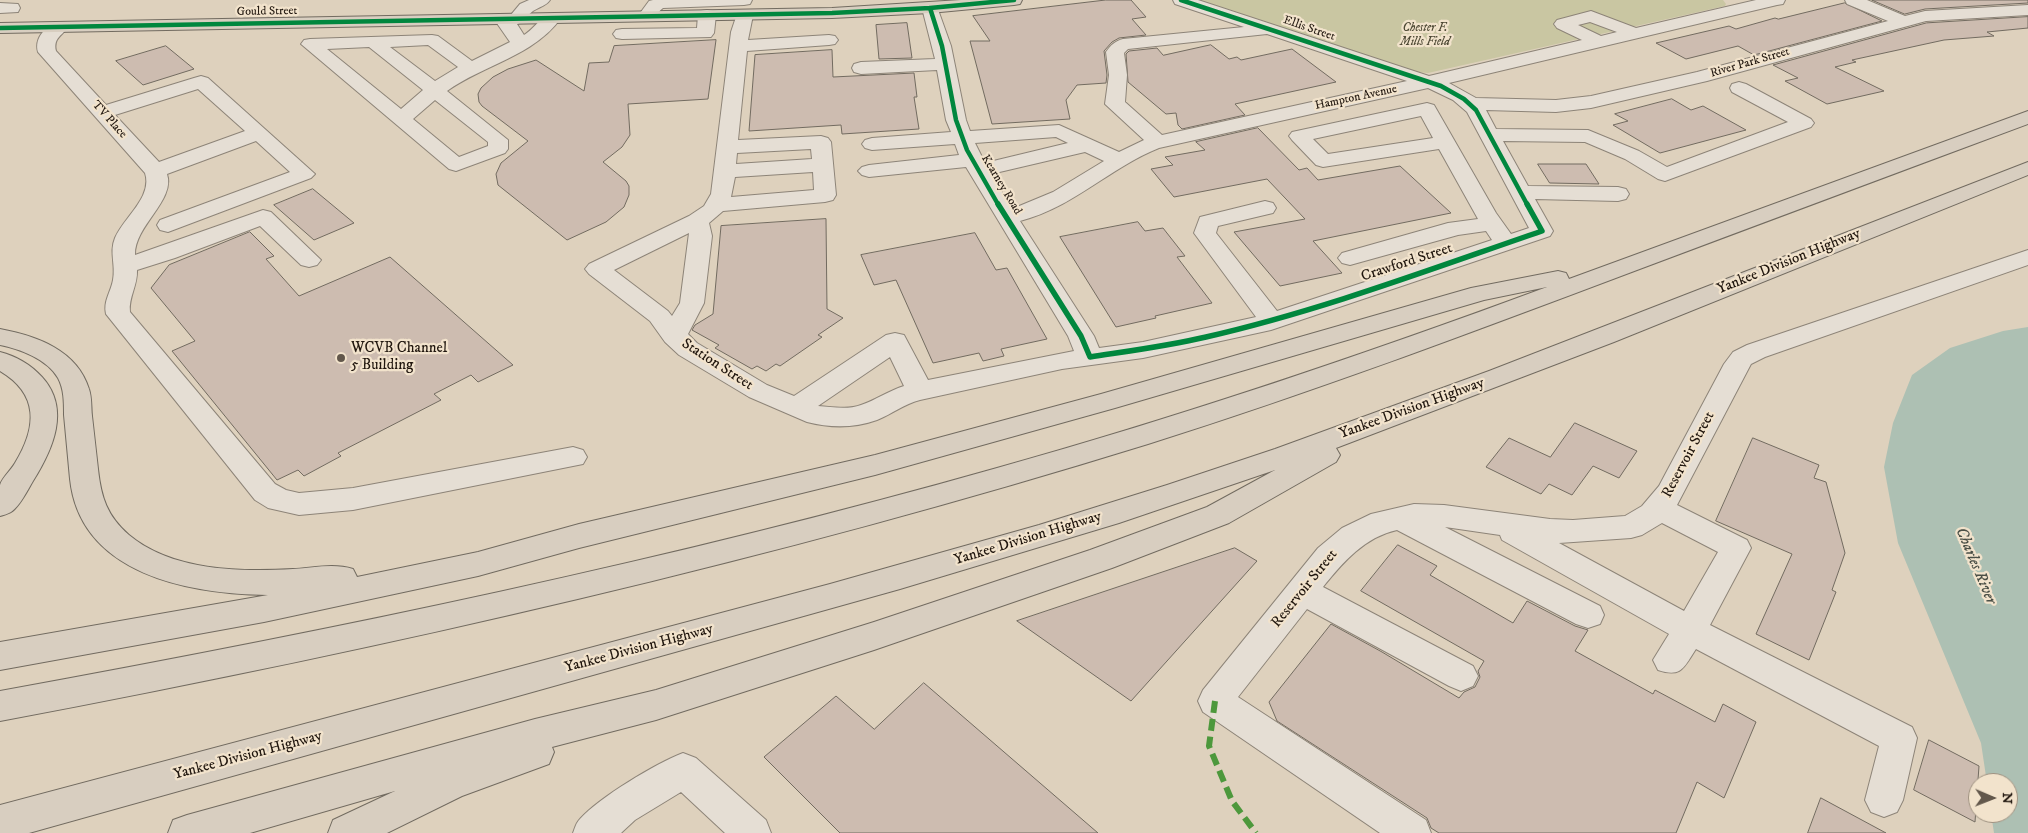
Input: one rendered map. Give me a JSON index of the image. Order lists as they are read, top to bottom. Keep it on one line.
{"streets":{"main road":["Gould Street","Yankee Division Highway"],"street":["Ellis Street","River Park Street","Hampton Avenue","TV Place","Kearney Road","Crawford Street","Station Street","Reservoir Street"]},"crossings":[["Gould Street","TV Place"],["Gould Street","Kearney Road"],["Ellis Street","Hampton Avenue"],["Ellis Street","Crawford Street"],["River Park Street","Crawford Street"],["Hampton Avenue","Kearney Road"],["Hampton Avenue","Crawford Street"],["Kearney Road","Crawford Street"],["Kearney Road","Station Street"],["Crawford Street","Station Street"]],"water":["Charles River"],"parks":["Chester F. Mills Field"],"places":["WCVB Channel 5 Building"],"north":"right"}
